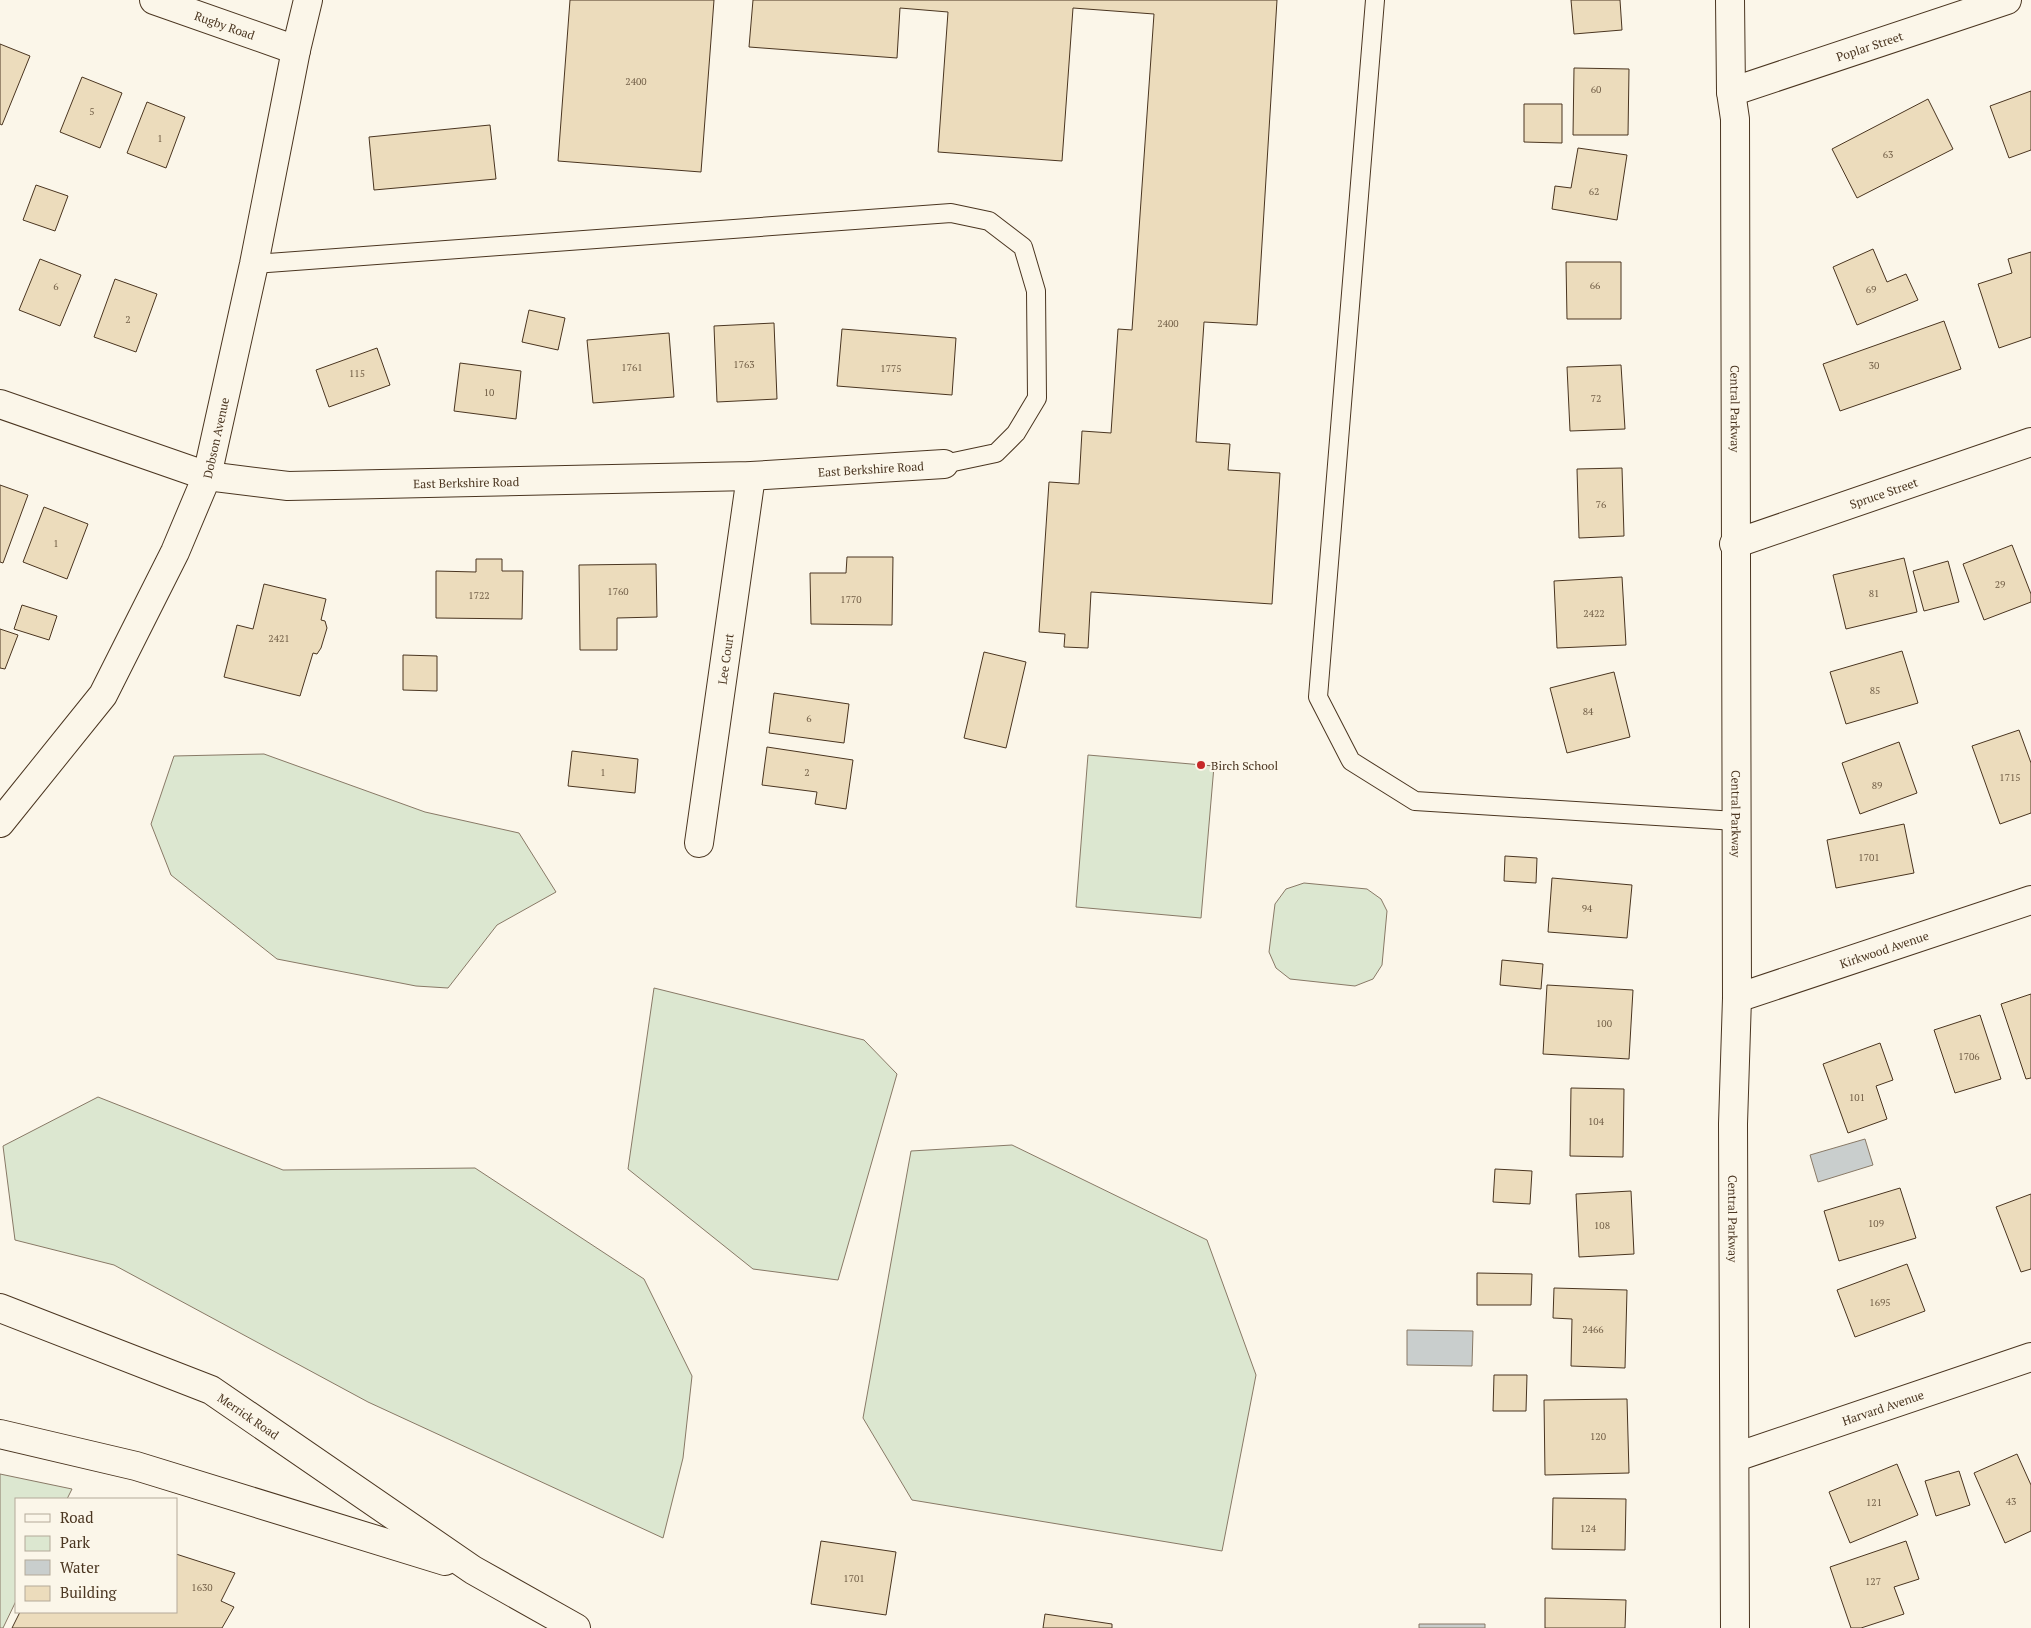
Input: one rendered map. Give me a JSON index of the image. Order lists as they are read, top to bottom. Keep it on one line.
{"streets":{"street":["Rugby Road","Poplar Street","Central Parkway","Dobson Avenue","East Berkshire Road","Spruce Street","Lee Court","Kirkwood Avenue","Harvard Avenue","Merrick Road"]},"crossings":[["Rugby Road","Dobson Avenue"],["Poplar Street","Central Parkway"],["Central Parkway","Spruce Street"],["Central Parkway","Kirkwood Avenue"],["Central Parkway","Harvard Avenue"],["Dobson Avenue","East Berkshire Road"],["East Berkshire Road","Lee Court"]],"places":["Birch School"],"house_numbers":["2400","60","5","1","63","62","66","6","69","2","2400","1763","30","1761","1775","115","10","72","76","1","29","1760","81","1722","1770","2422","2421","85","84","6","1","2","1715","89","1701","94","100","1706","101","104","109","108","1695","2466","120","43","121","124","1701","127","1630"],"legend":["Road","Park","Water","Building"]}
